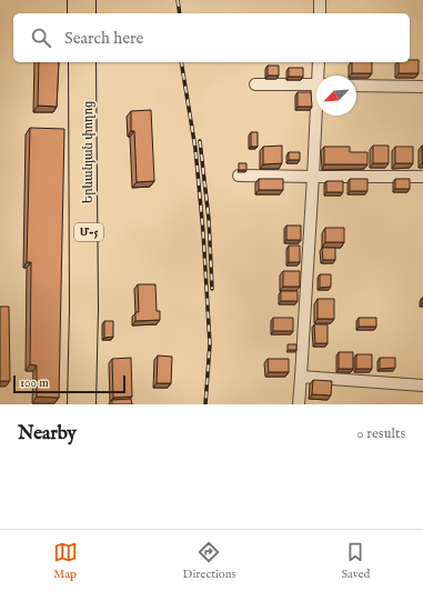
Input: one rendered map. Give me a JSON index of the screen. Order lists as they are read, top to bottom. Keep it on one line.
{"streets":{"highway":["Երևանյան փողոց","Մ-5"]},"scale_bar":"100 m","north":"bottom left","page":{"search":"Search here","scale":"100 m","heading":["Nearby","0 results"],"nav":["Map","Directions","Saved"]}}
